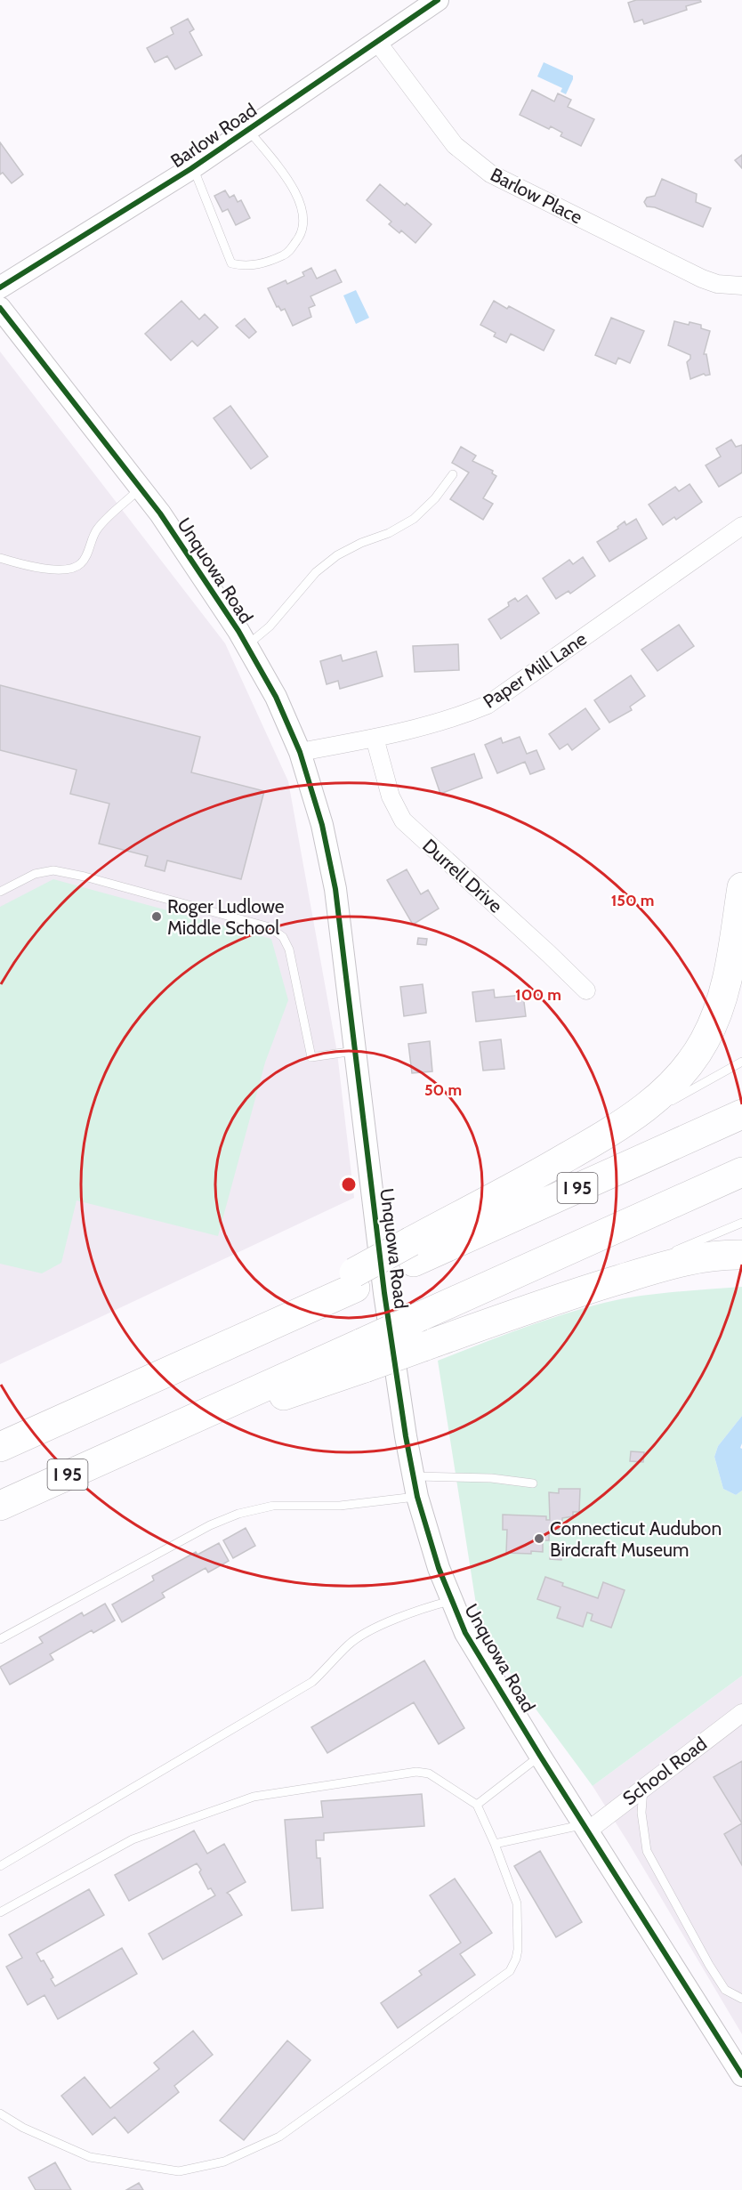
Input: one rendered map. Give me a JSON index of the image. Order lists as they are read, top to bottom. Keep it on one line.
{"streets":{"highway":["I 95"],"street":["Barlow Road","Barlow Place","Unquowa Road","Paper Mill Lane","Durrell Drive","School Road"]},"crossings":[["Barlow Road","Barlow Place"],["Unquowa Road","Paper Mill Lane"],["Unquowa Road","School Road"],["Paper Mill Lane","Durrell Drive"]],"places":["Roger Ludlowe Middle School","Connecticut Audubon Birdcraft Museum"],"rings":["150 m","100 m","50 m"]}
